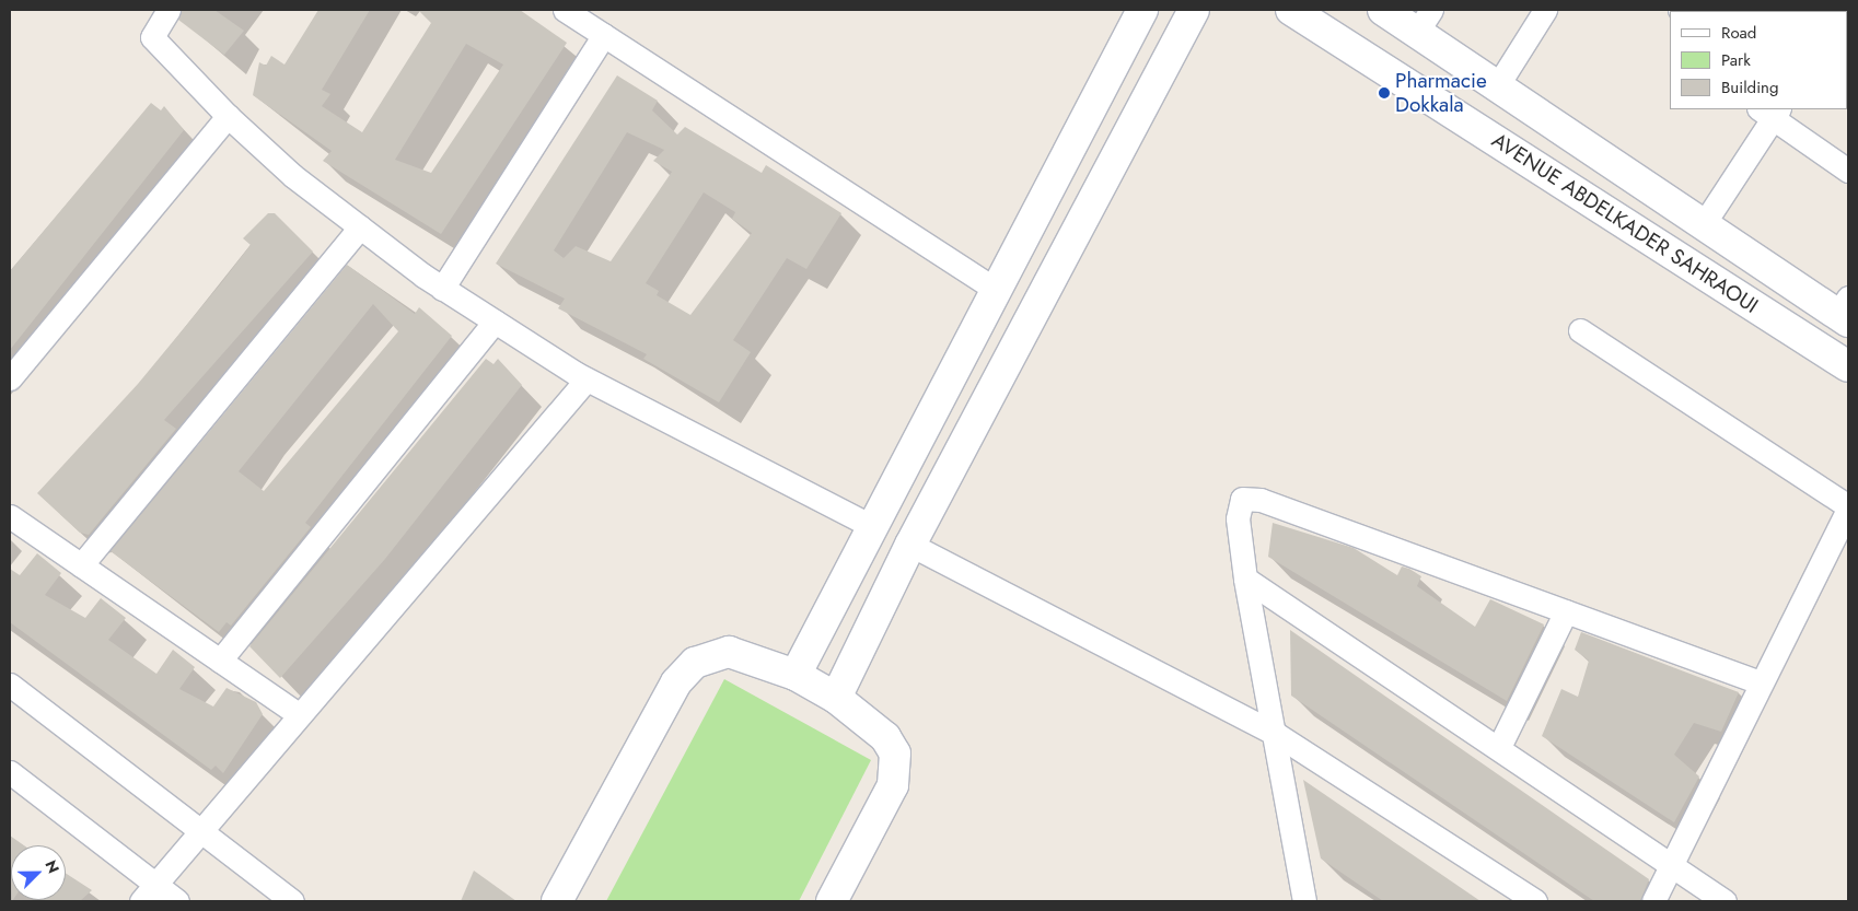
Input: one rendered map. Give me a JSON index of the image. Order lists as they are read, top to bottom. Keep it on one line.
{"streets":{"street":["AVENUE ABDELKADER SAHRAOUI"]},"places":["Pharmacie Dokkala"],"legend":["Road","Park","Building"],"north":"top right"}
